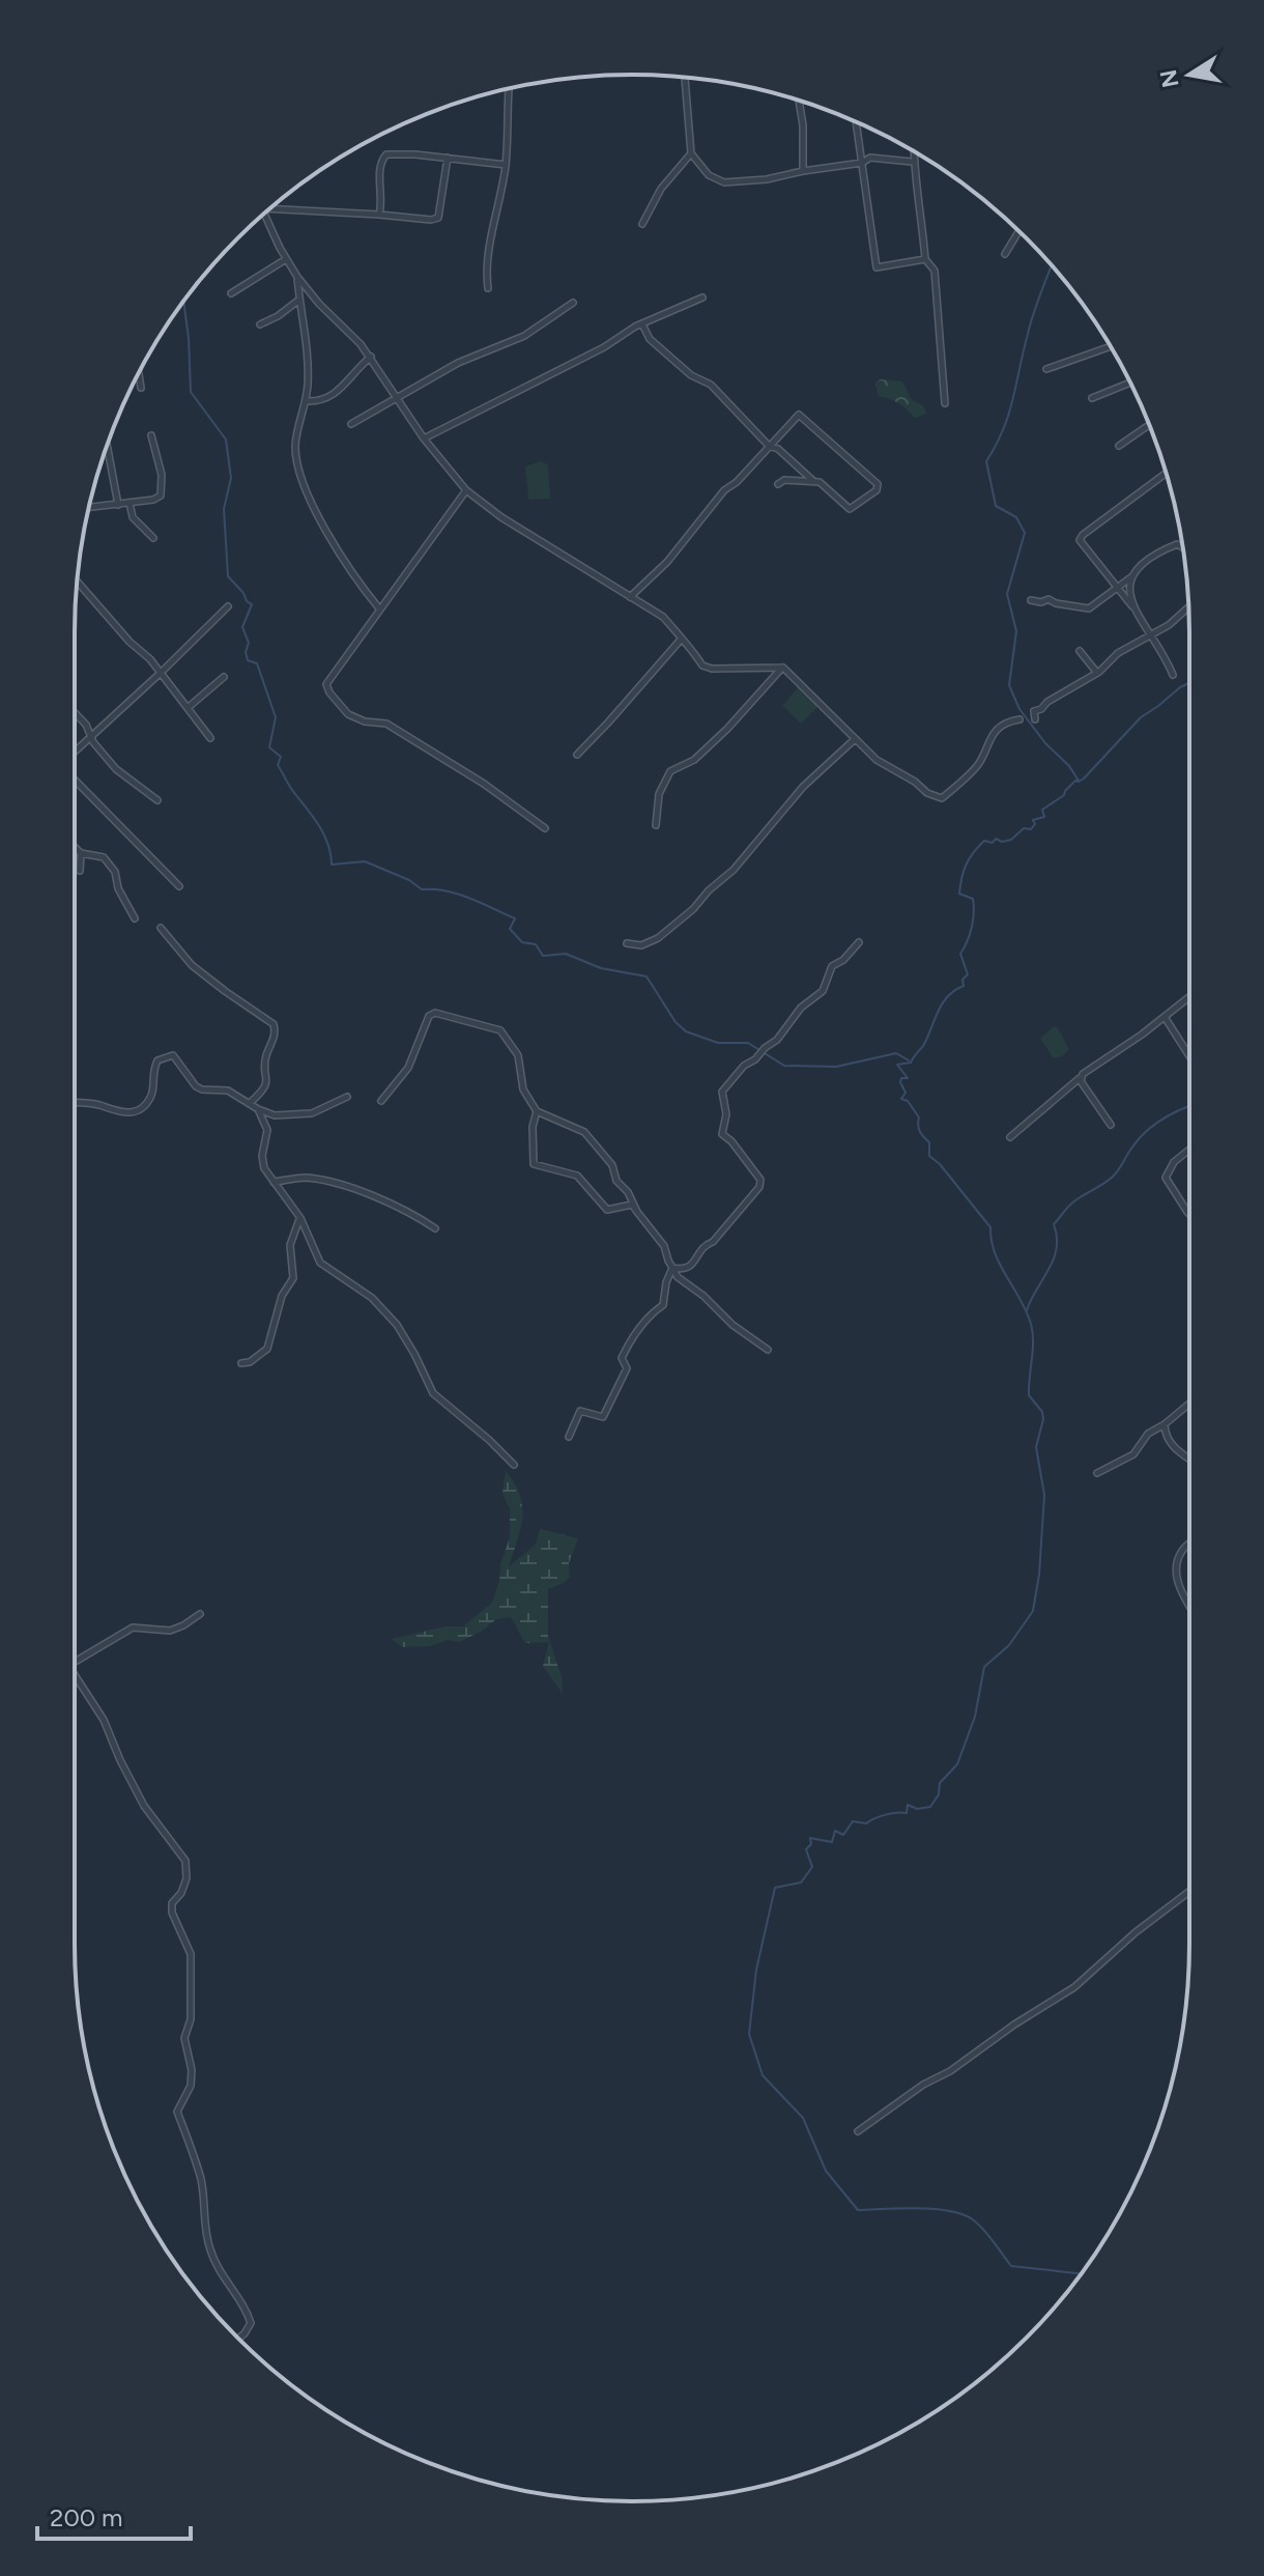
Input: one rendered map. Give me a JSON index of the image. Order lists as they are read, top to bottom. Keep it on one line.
{"scale_bar":"200 m","north":"left"}
